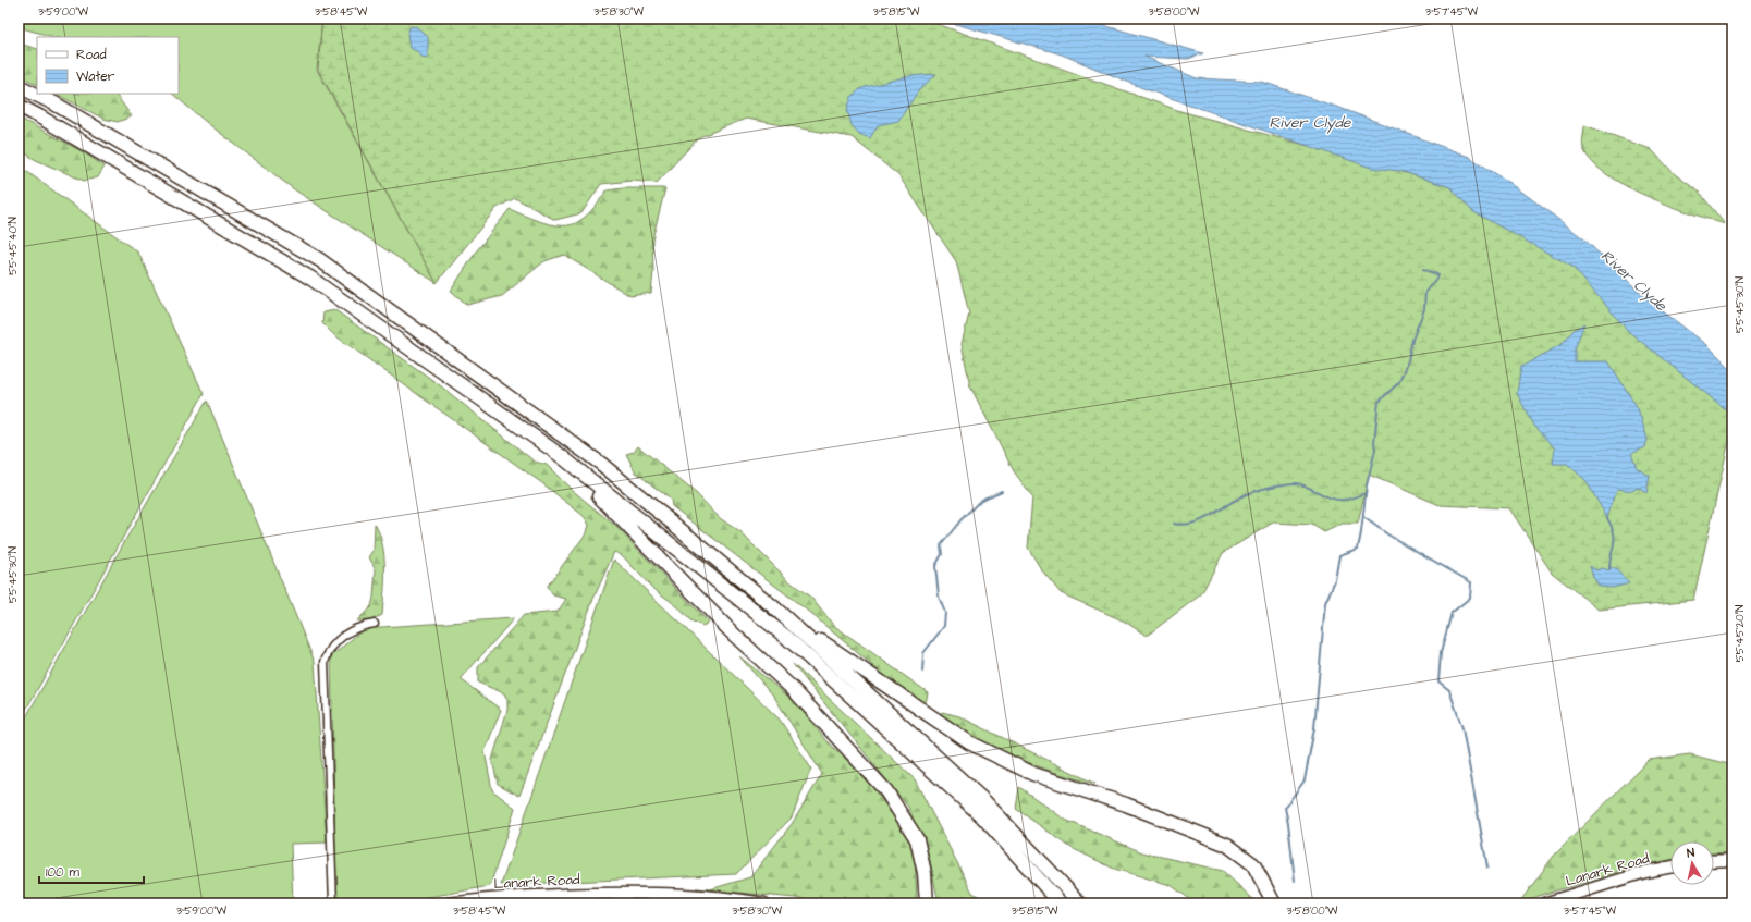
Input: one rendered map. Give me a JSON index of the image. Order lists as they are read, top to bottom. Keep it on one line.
{"streets":{"main road":["Lanark Road"]},"water":["River Clyde"],"legend":["Road","Water"],"scale_bar":"100 m","north":"top","coordinates":["3°59'00\"W","3°58'45\"W","3°58'30\"W","3°58'15\"W","3°58'00\"W","3°57'45\"W","55°45'40\"N","55°45'30\"N","55°45'20\"N"]}
